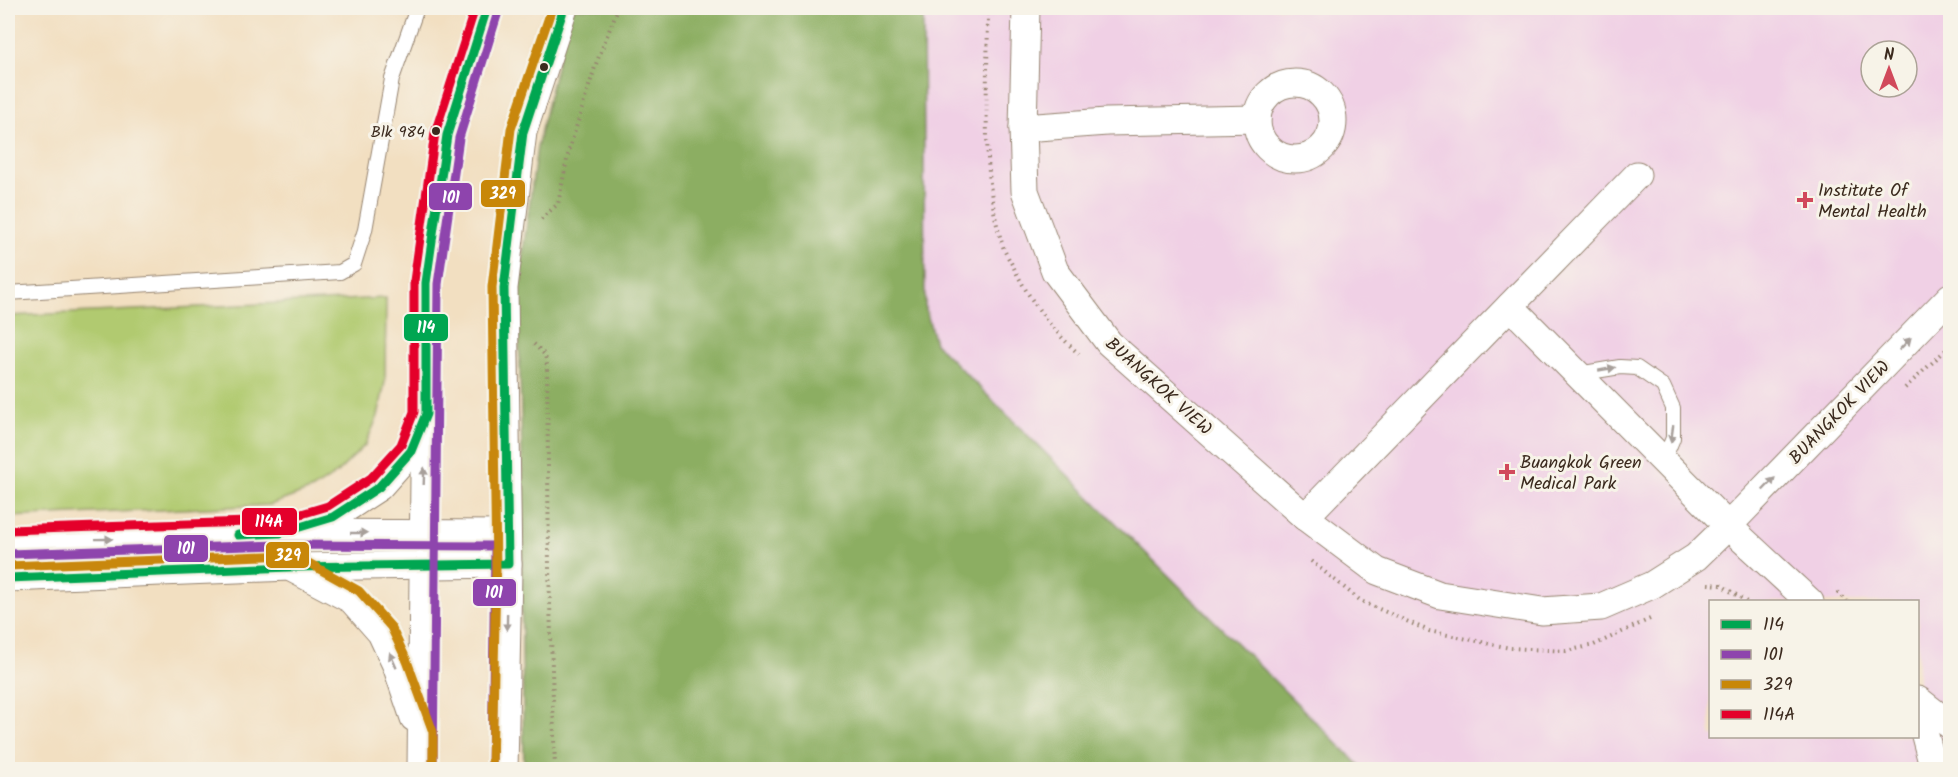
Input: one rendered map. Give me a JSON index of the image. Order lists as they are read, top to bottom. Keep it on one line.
{"streets":{"street":["BUANGKOK VIEW"]},"places":{"other":["Blk 984"],"health":["Institute Of Mental Health","Buangkok Green Medical Park"]},"lines":["transit line 114","transit line 329","transit line 114A","transit line 101"],"legend":["114","101","329","114A"],"north":"top"}
